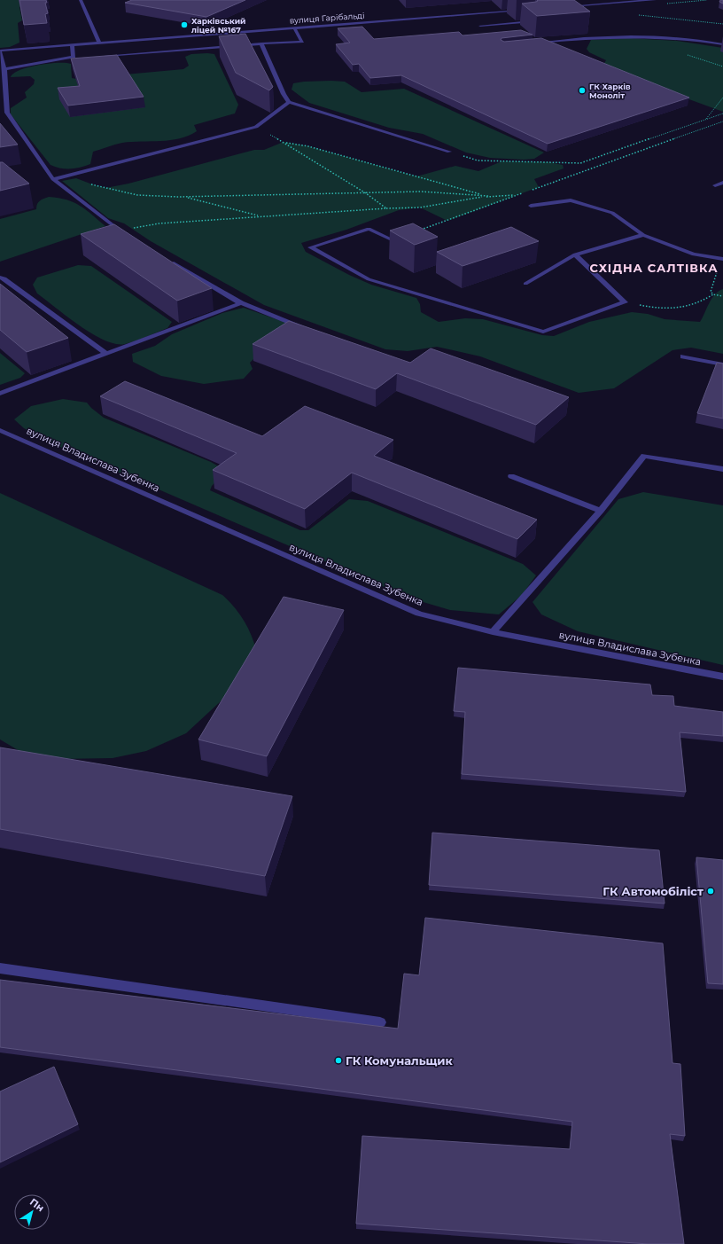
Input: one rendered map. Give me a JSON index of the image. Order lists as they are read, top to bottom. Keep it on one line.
{"streets":{"street":["вулиця Гарібальді","вулиця Владислава Зубенка"]},"districts":["СХІДНА САЛТІВКА"],"places":["Харківський ліцей №167","ГК Харків Моноліт","ГК Автомобіліст","ГК Комунальщик"],"north":"top right"}
